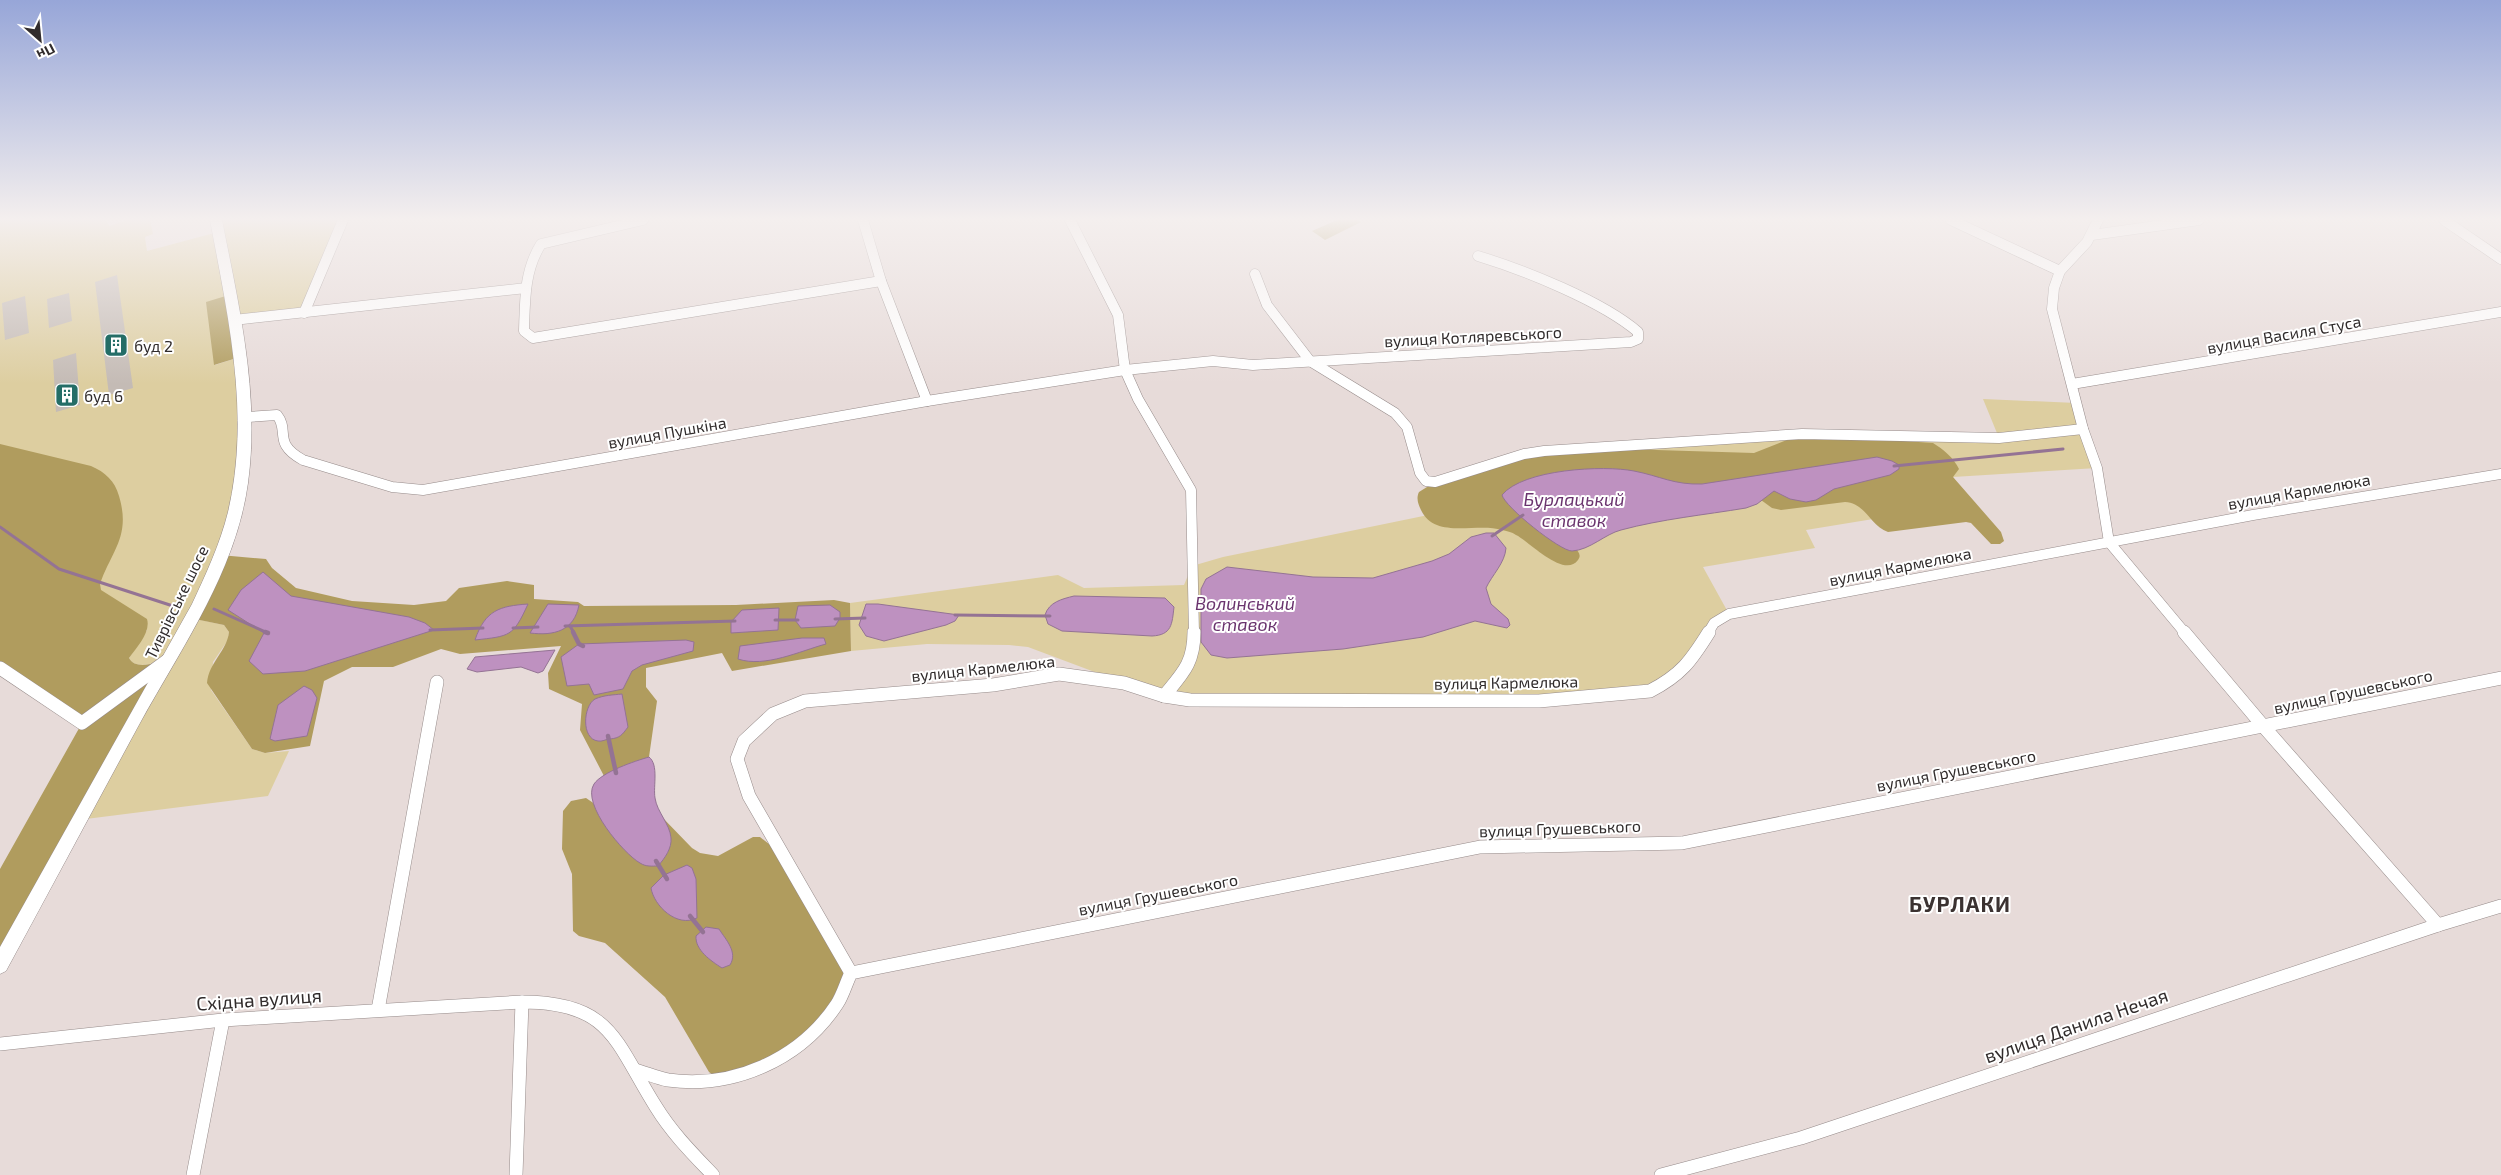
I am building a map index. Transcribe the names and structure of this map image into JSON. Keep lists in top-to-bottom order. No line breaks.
{"streets":{"main road":["Тиврівське шосе"],"street":["вулиця Василя Стуса","вулиця Котляревського","вулиця Пушкіна","вулиця Кармелюка","вулиця Грушевського","Східна вулиця","вулиця Данила Нечая"]},"crossings":[["вулиця Котляревського","вулиця Пушкіна"],["вулиця Пушкіна","Тиврівське шосе"],["вулиця Кармелюка","вулиця Грушевського"]],"districts":["БУРЛАКИ"],"water":["Бурлацький ставок","Волинський ставок"],"places":{"building":["буд 2","буд 6"]},"north":"bottom right"}
